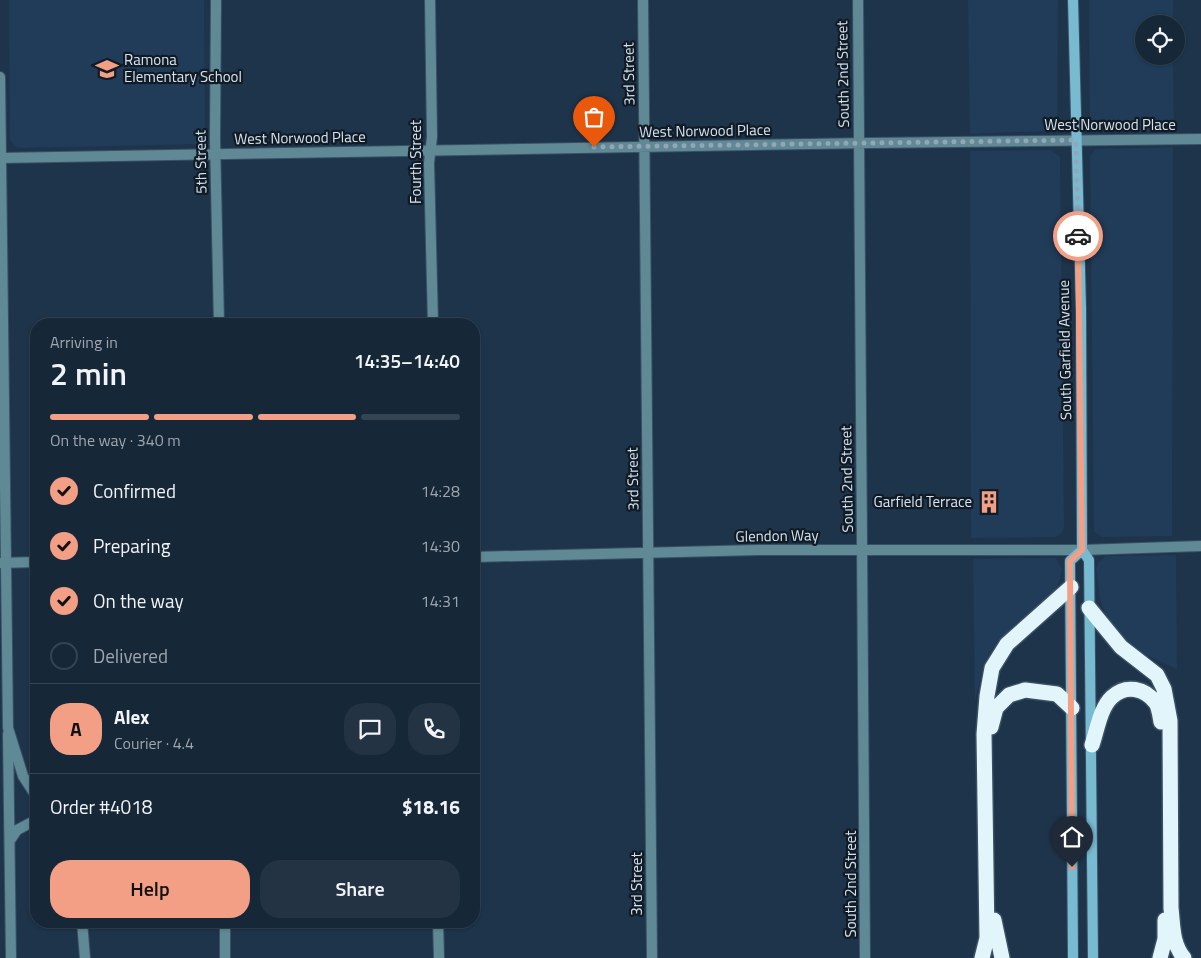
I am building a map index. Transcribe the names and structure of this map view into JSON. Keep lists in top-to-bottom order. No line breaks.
{"streets":{"main road":["South Garfield Avenue"],"street":["3rd Street","South 2nd Street","West Norwood Place","5th Street","Fourth Street","Glendon Way"]},"crossings":[["3rd Street","West Norwood Place"],["3rd Street","Glendon Way"],["South 2nd Street","West Norwood Place"],["South 2nd Street","Glendon Way"],["West Norwood Place","5th Street"],["West Norwood Place","Fourth Street"],["West Norwood Place","South Garfield Avenue"],["South Garfield Avenue","Glendon Way"]],"places":{"school or university":["Ramona Elementary School"],"building":["Garfield Terrace"]},"page":{"heading":["2 min","Arriving in","14:35–14:40"],"panel":["Alex","Courier · 4.4","Order #4018","$18.16"],"bar":"On the way · 340 m","list":[["Confirmed","14:28"],["Preparing","14:30"],["On the way","14:31"],"Delivered"],"round":"A","buttons":["Help","Share"]}}
